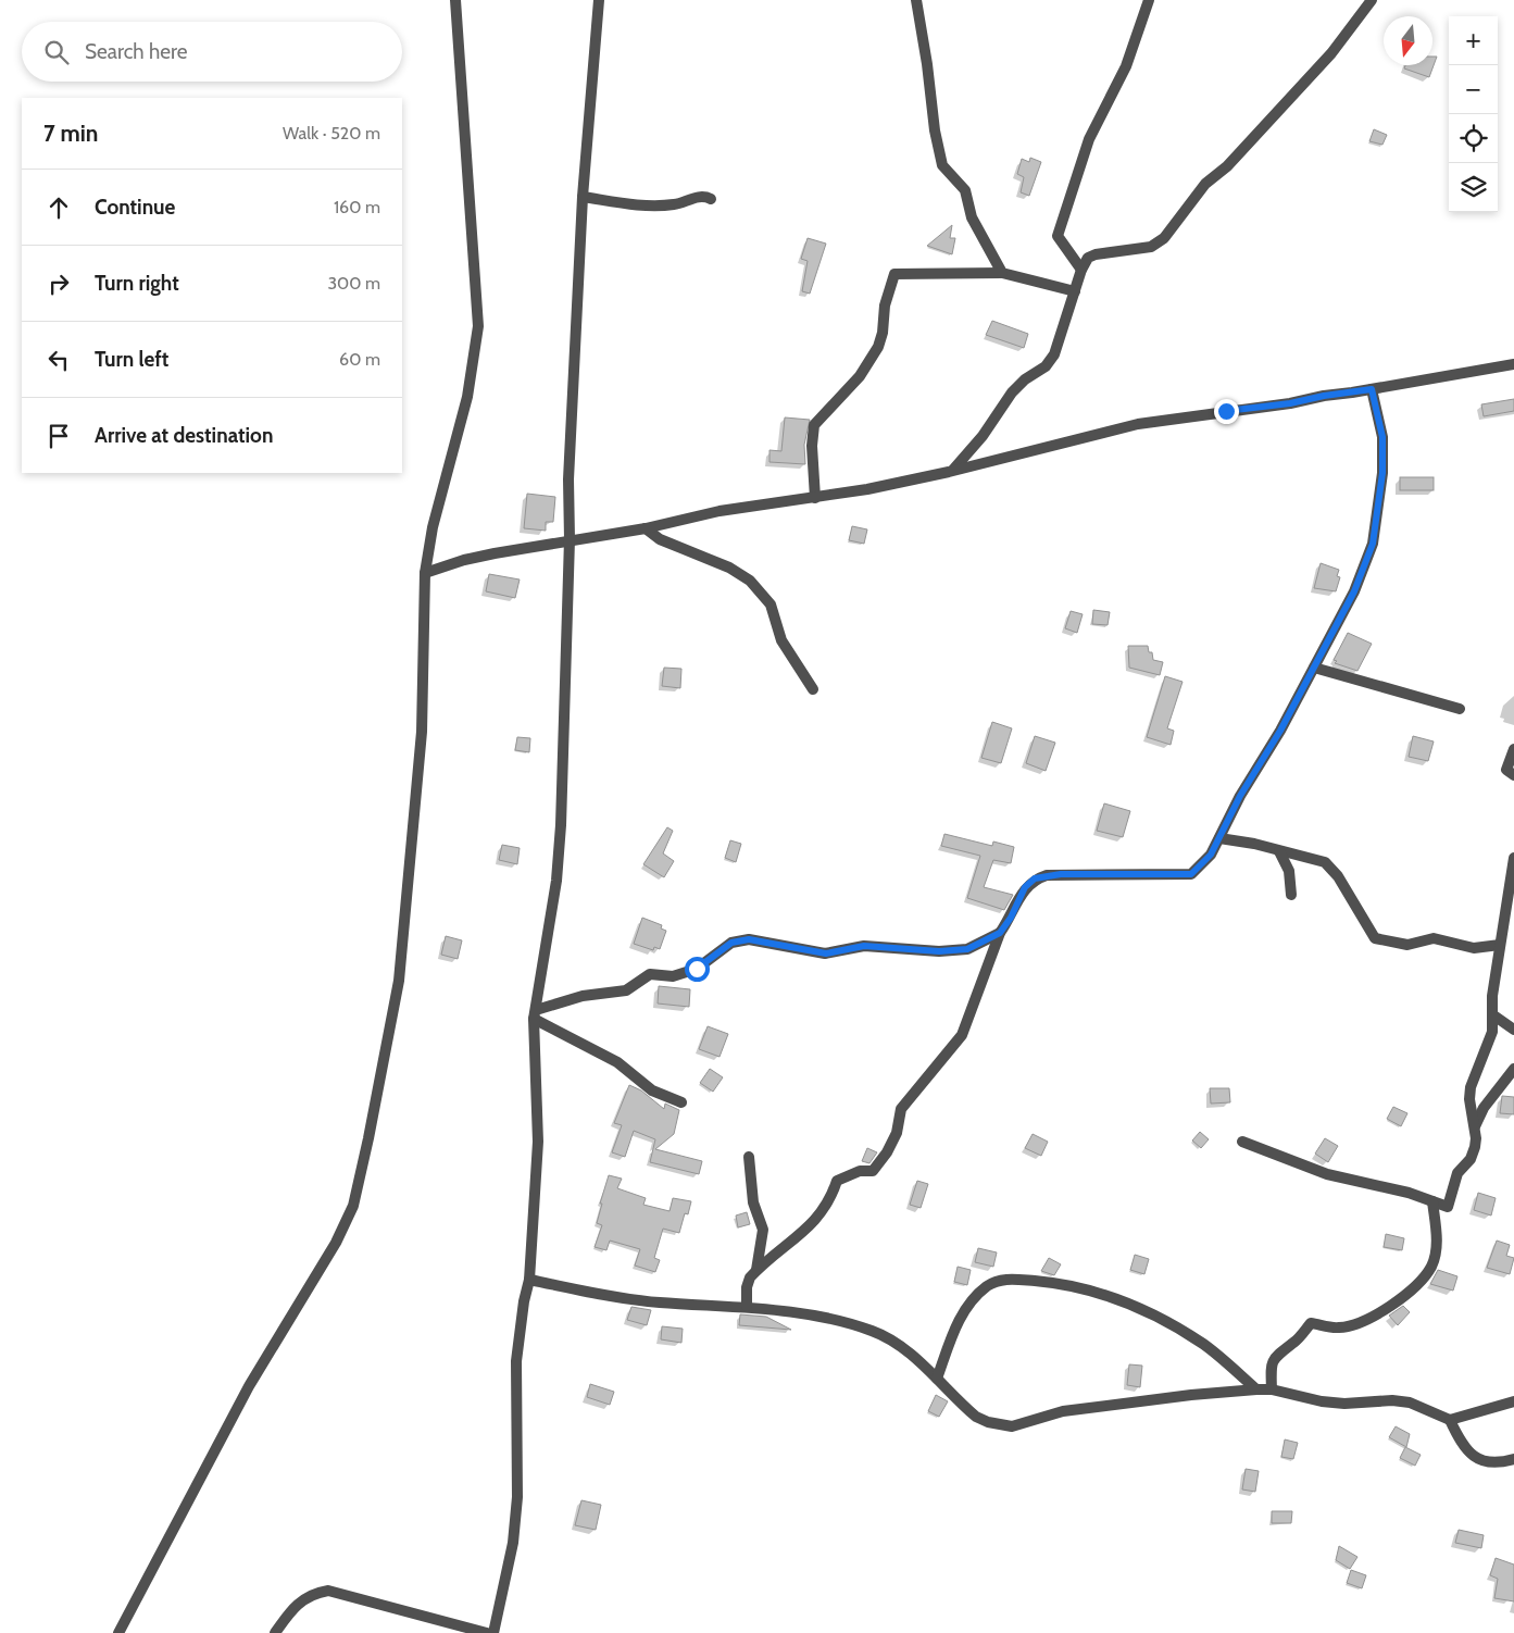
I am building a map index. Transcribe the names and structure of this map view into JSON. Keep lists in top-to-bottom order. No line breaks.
{"north":"bottom","page":{"map_buttons":["+","−"],"search":"Search here","heading":["7 min","Walk · 520 m"],"list":[["Continue","160 m"],["Turn right","300 m"],["Turn left","60 m"],"Arrive at destination"]}}
